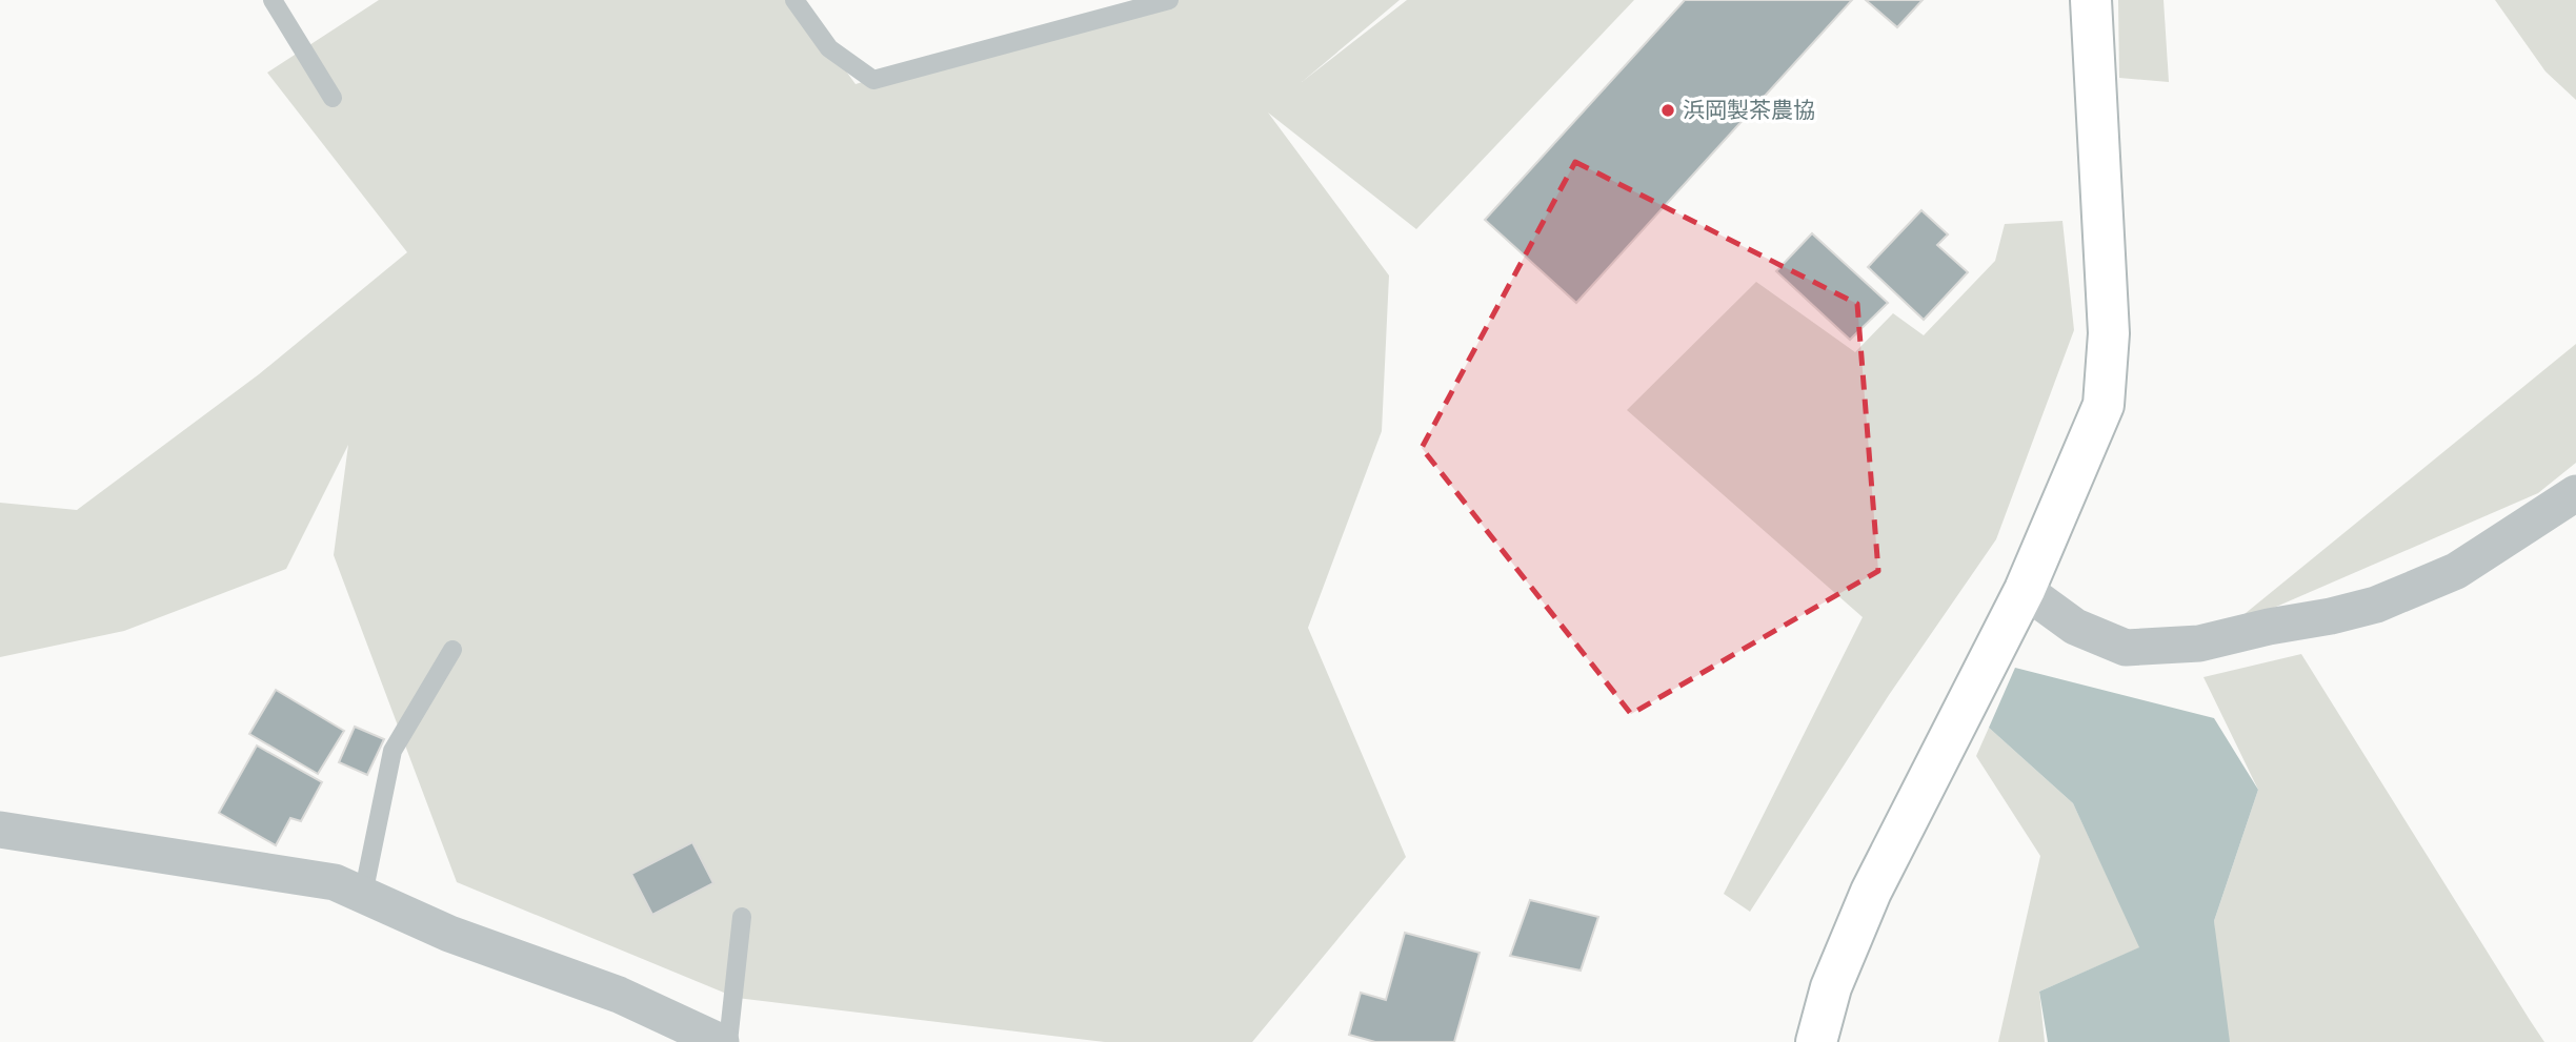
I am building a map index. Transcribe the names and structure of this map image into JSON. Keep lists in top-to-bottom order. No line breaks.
{"places":["浜岡製茶農協"]}
